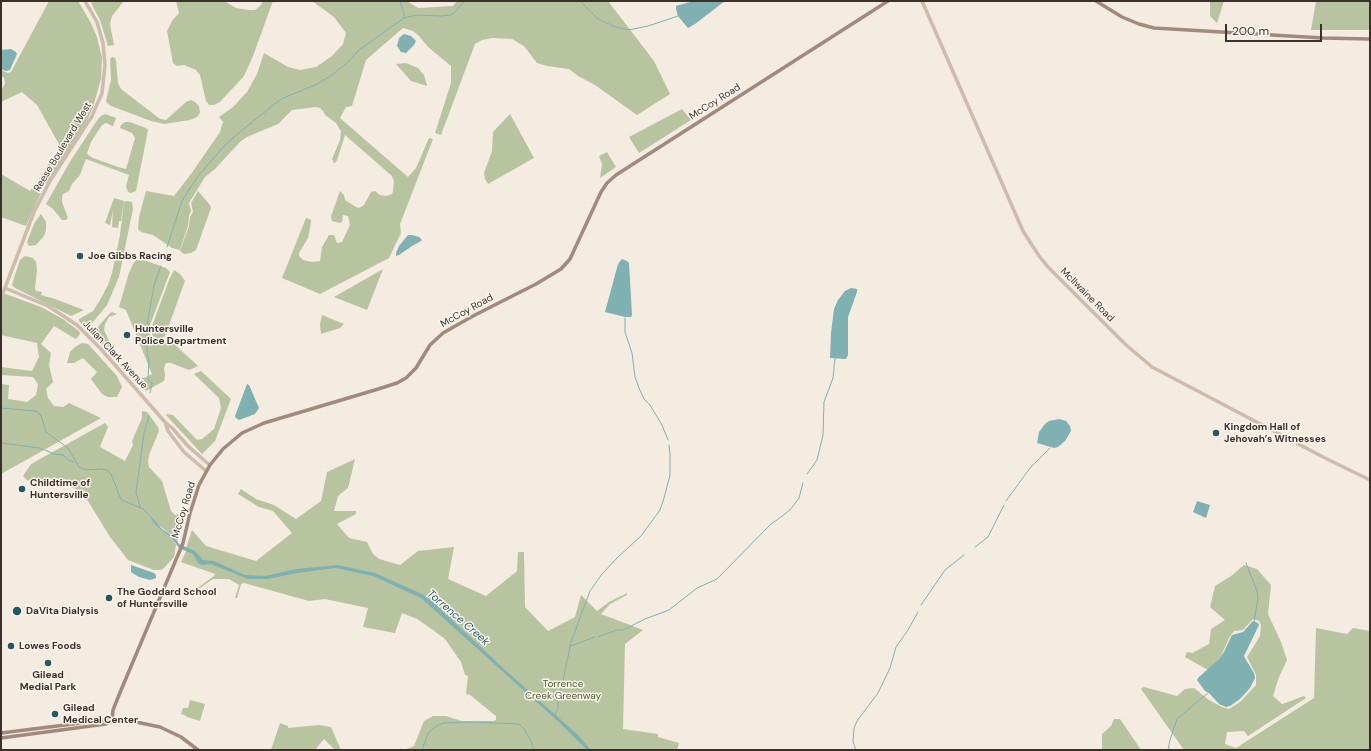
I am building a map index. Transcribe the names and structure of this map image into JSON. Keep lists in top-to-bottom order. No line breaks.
{"streets":{"main road":["McCoy Road"],"street":["Reese Boulevard West","McIlwaine Road","Julian Clark Avenue"]},"crossings":[["McCoy Road","Julian Clark Avenue"],["Reese Boulevard West","Julian Clark Avenue"]],"water":["Torrence Creek"],"parks":["Torrence Creek Greenway"],"places":["Joe Gibbs Racing","Huntersville Police Department","Kingdom Hall of Jehovah’s Witnesses","Childtime of Huntersville","The Goddard School of Huntersville","DaVita Dialysis","Lowes Foods","Gilead Medial Park","Gilead Medical Center"],"scale_bar":"200 m"}
